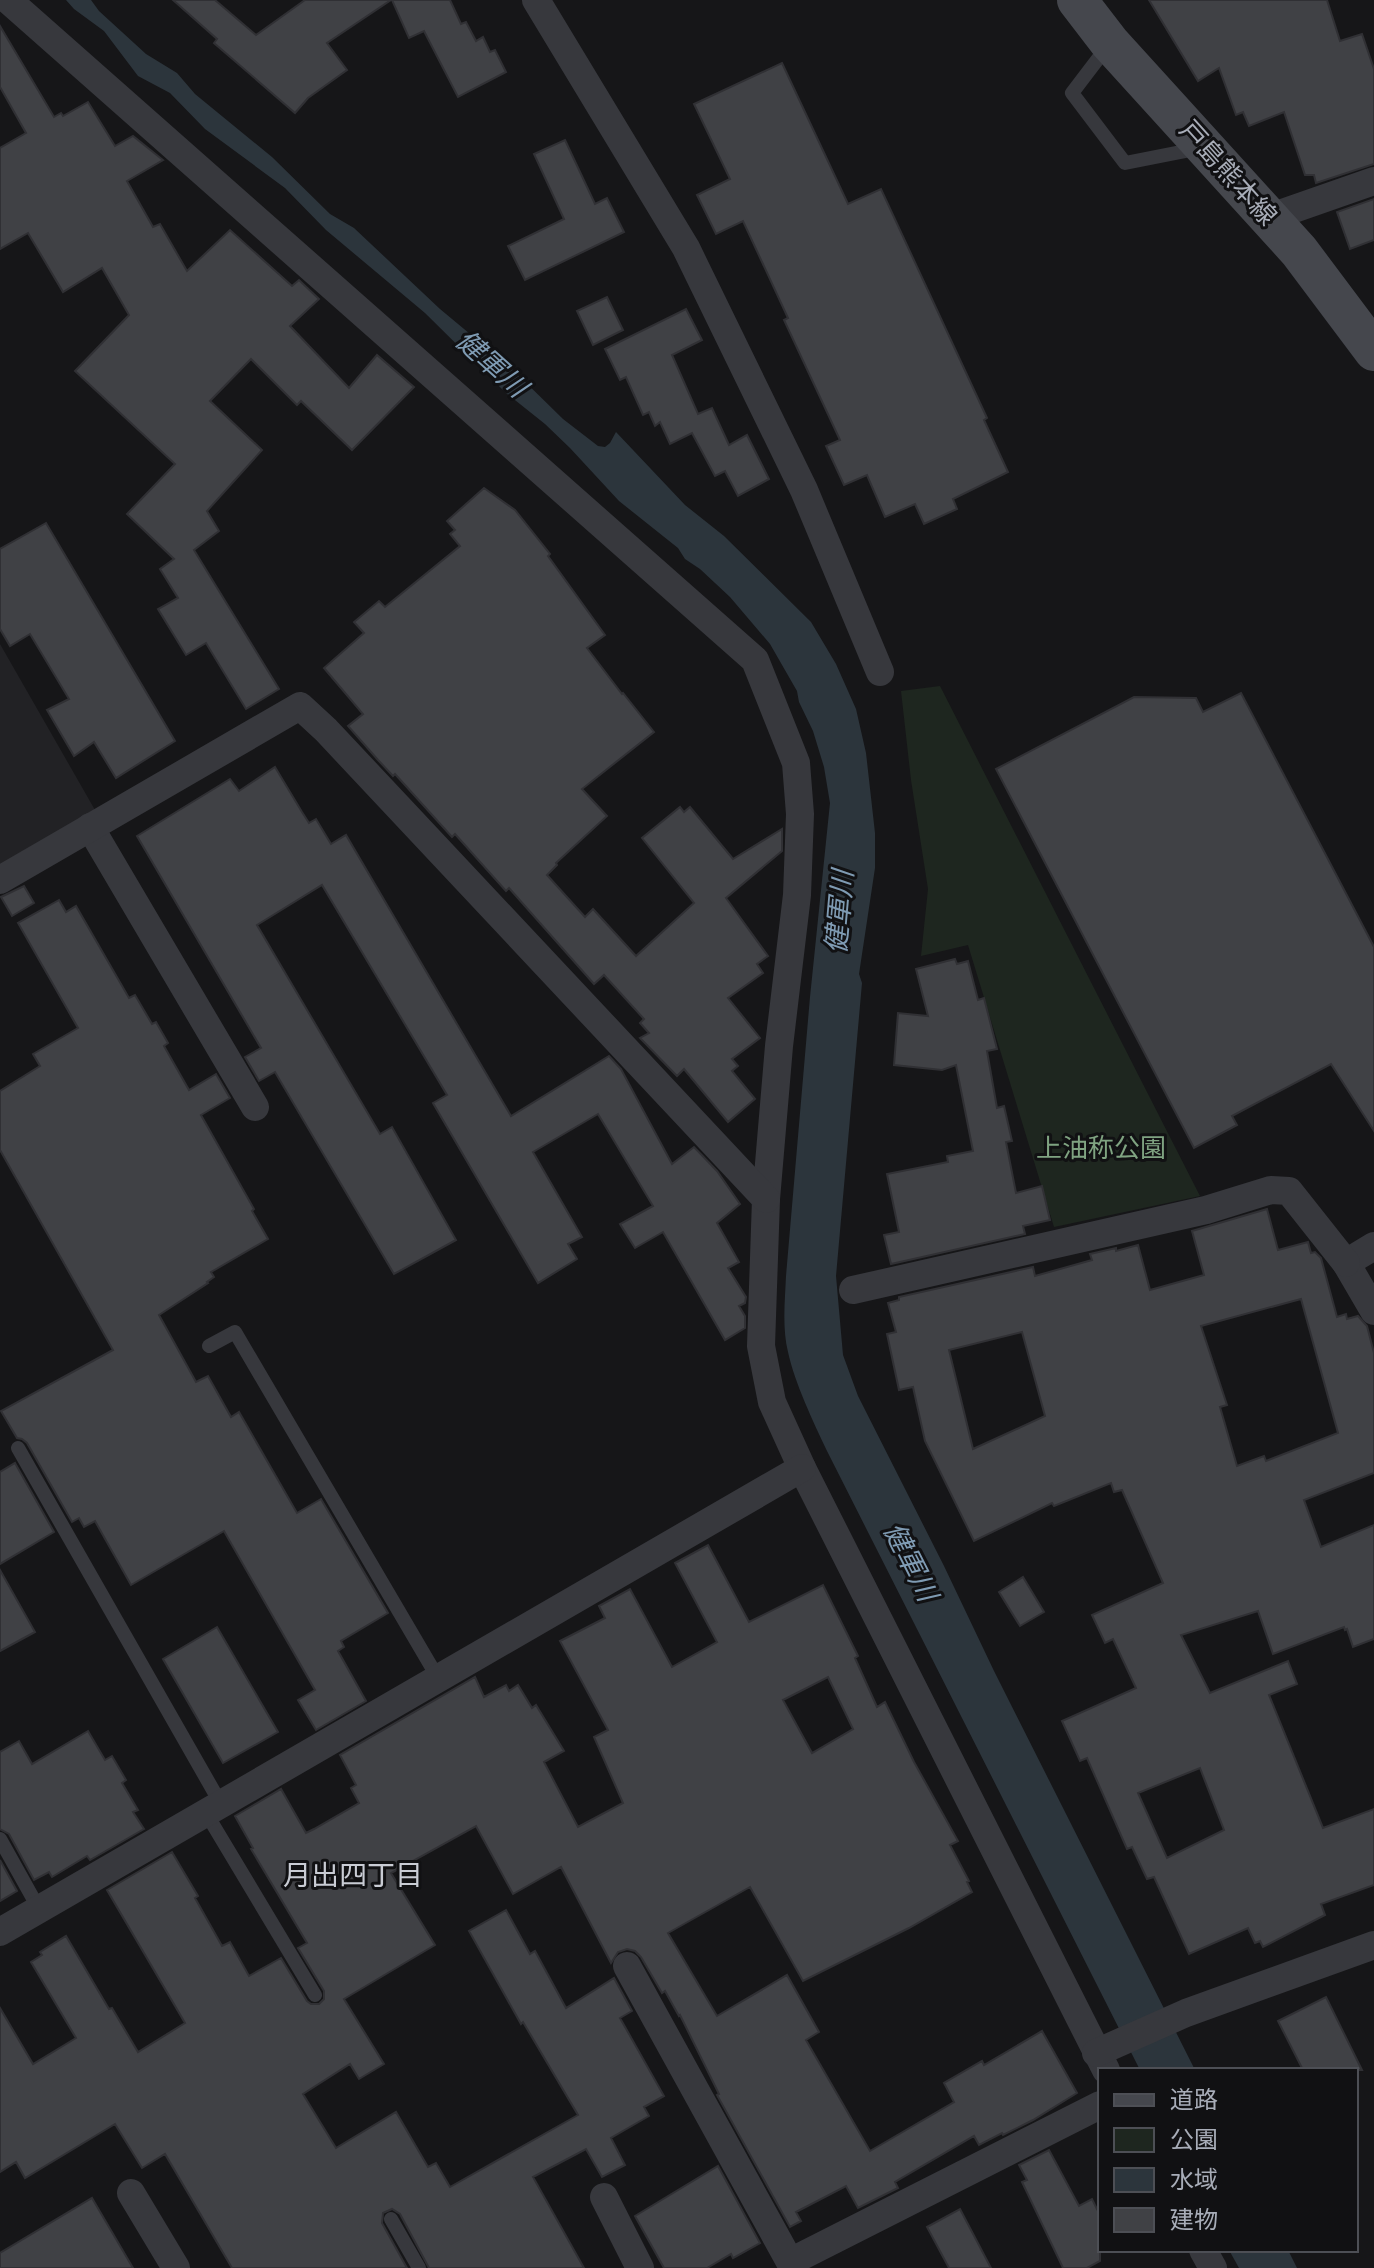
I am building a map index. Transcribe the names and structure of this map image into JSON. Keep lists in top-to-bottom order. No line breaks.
{"streets":{"main road":["戸島熊本線"]},"districts":["月出四丁目"],"water":["健軍川"],"parks":["上油称公園"],"legend":["道路","公園","水域","建物"]}
